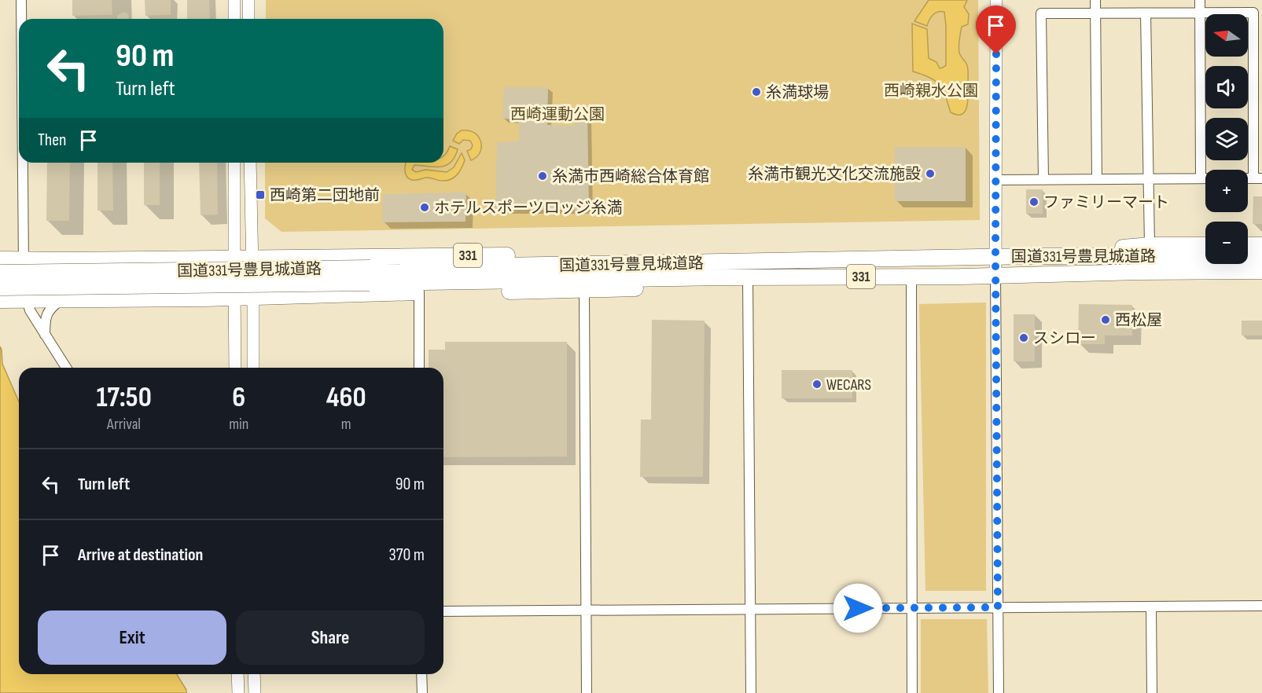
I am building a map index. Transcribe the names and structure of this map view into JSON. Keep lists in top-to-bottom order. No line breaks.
{"streets":{"highway":["331","国道331号豊見城道路"]},"crossings":[["331","国道331号豊見城道路"]],"parks":["西崎親水公園","西崎運動公園"],"places":{"other":["糸満球場","糸満市観光文化交流施設","糸満市西崎総合体育館","ファミリーマート","ホテルスポーツロッジ糸満","西松屋","スシロー","WECARS"],"transit":["西崎第二団地前"]},"north":"left","page":{"map_buttons":["+","−"],"turn":["90 m","Turn left"],"then":"Then","eta":["17:50","Arrival","6","min","460","m"],"list":[{"name":"Turn left","value":"90 m"},{"name":"Arrive at destination","value":"370 m"}],"buttons":["Exit","Share"]}}
